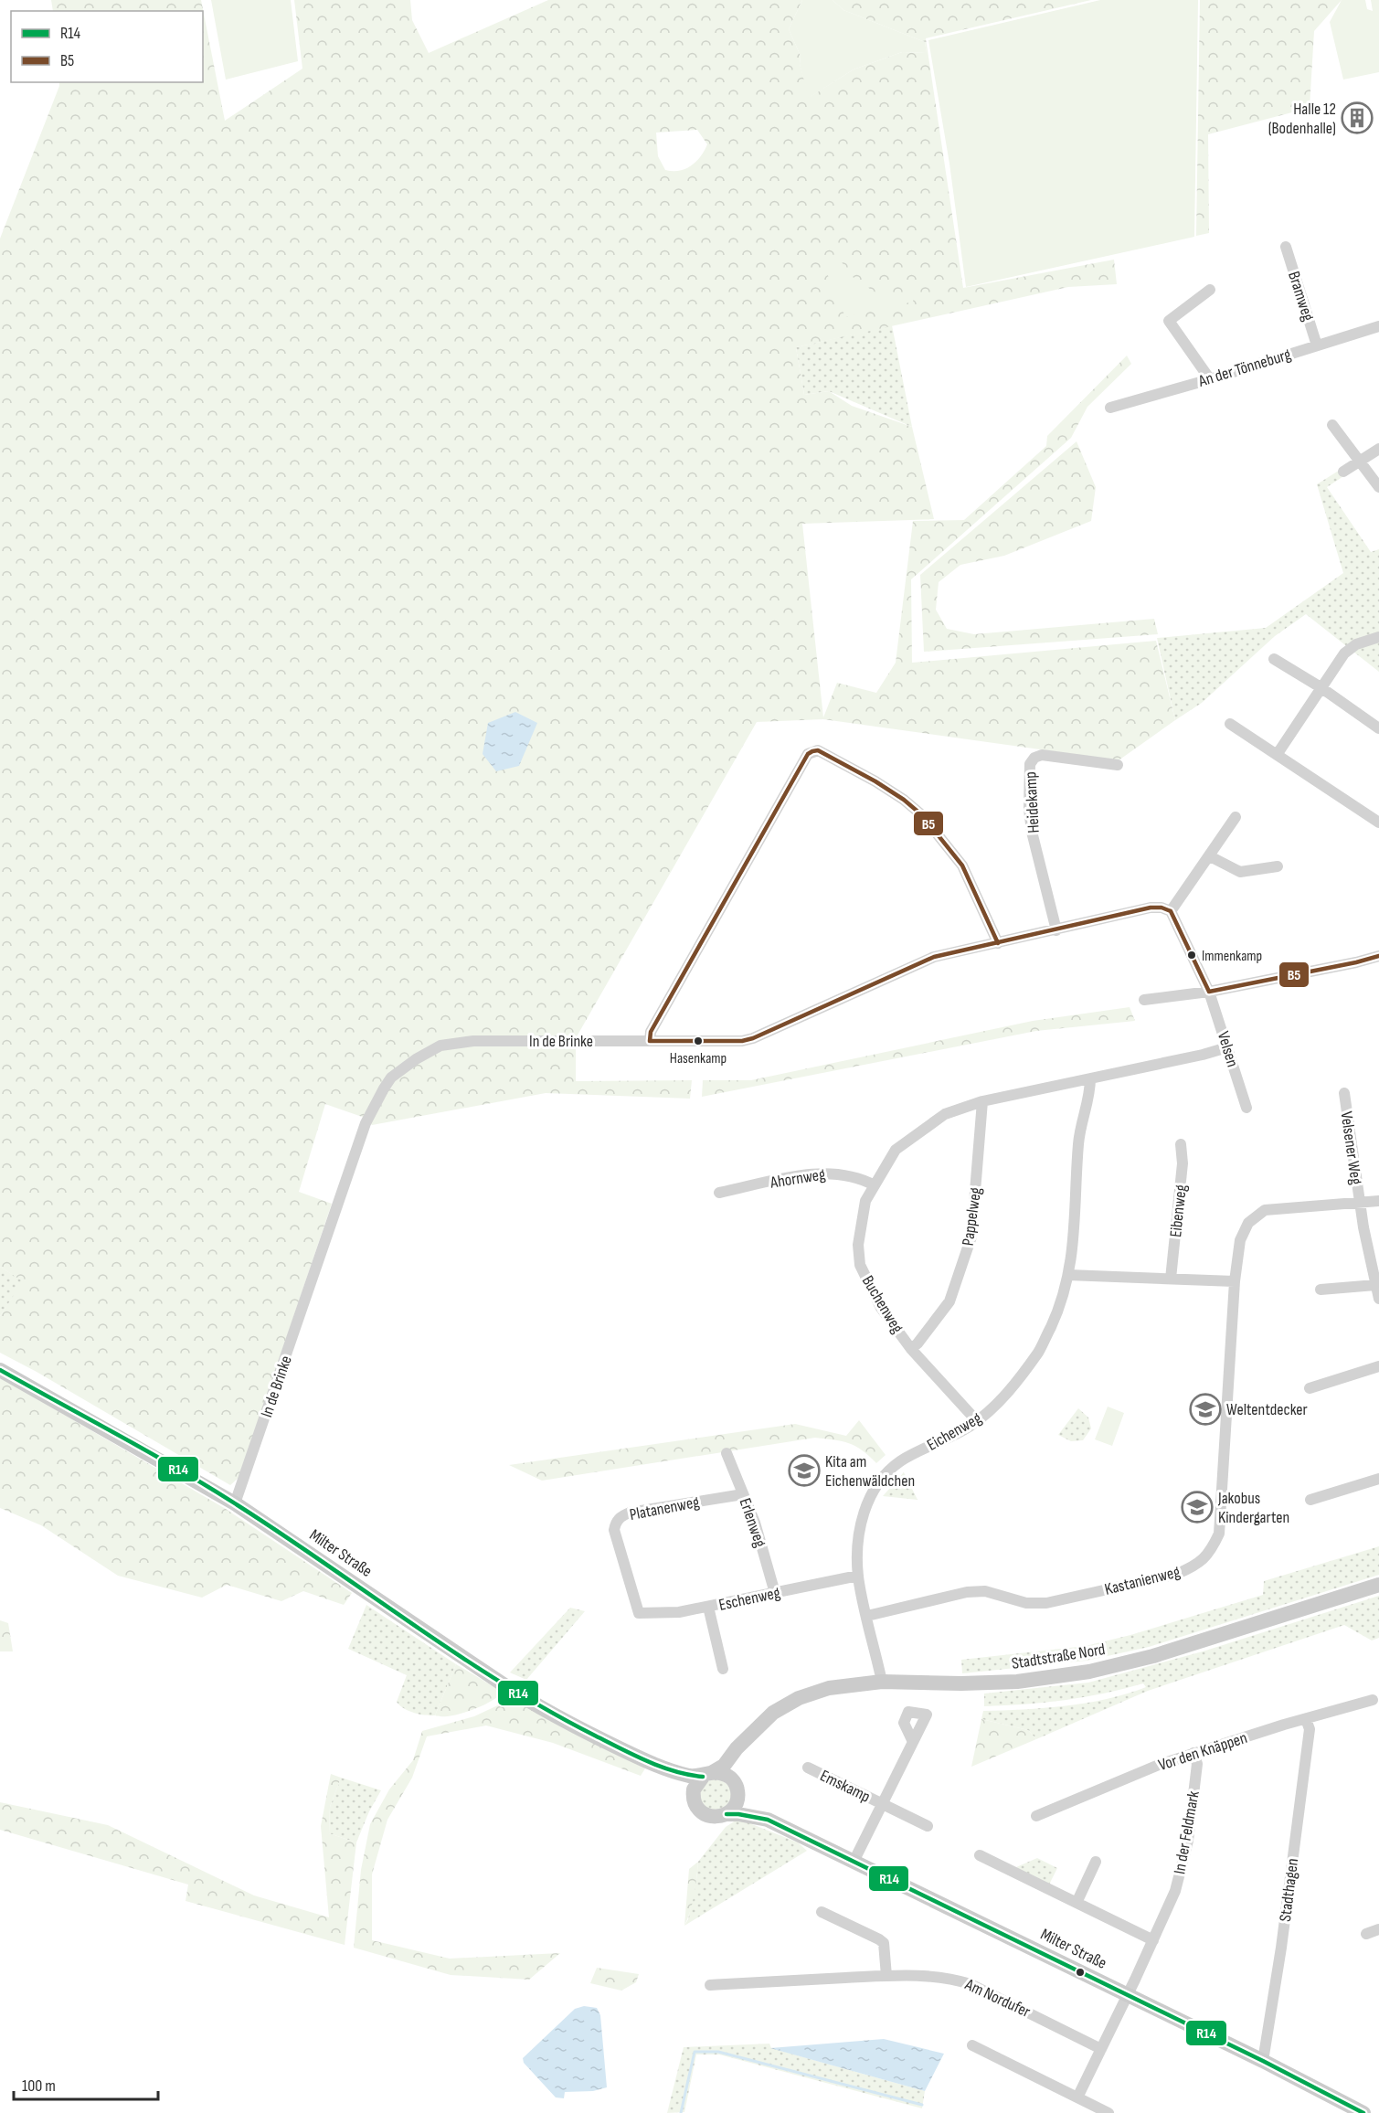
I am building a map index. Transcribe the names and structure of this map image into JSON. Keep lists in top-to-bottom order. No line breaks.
{"streets":{"main road":["Milter Straße","Stadtstraße Nord"],"street":["Bramweg","An der Tönneburg","Heidekamp","In de Brinke","Velsen","Velsener Weg","Ahornweg","Eibenweg","Pappelweg","Buchenweg","Eichenweg","Platanenweg","Erlenweg","Kastanienweg","Eschenweg","Vor den Knäppen","Emskamp","In der Feldmark","Stadthagen","Am Nordufer"]},"crossings":[["Bramweg","An der Tönneburg"],["Heidekamp","In de Brinke"],["In de Brinke","Milter Straße"],["Velsener Weg","Kastanienweg"],["Ahornweg","Buchenweg"],["Pappelweg","Buchenweg"],["Buchenweg","Eichenweg"],["Eichenweg","Kastanienweg"],["Eichenweg","Eschenweg"],["Eichenweg","Stadtstraße Nord"],["Platanenweg","Erlenweg"],["Platanenweg","Eschenweg"],["Erlenweg","Eschenweg"],["Milter Straße","Stadtstraße Nord"],["Milter Straße","Emskamp"],["Milter Straße","In der Feldmark"],["Milter Straße","Stadthagen"],["Vor den Knäppen","In der Feldmark"],["Vor den Knäppen","Stadthagen"],["In der Feldmark","Am Nordufer"]],"places":{"building":["Halle 12 (Bodenhalle)"],"other":["Immenkamp","Hasenkamp"],"school or university":["Weltentdecker","Kita am Eichenwäldchen","Jakobus Kindergarten"]},"lines":["transit line B5","transit line R14"],"legend":["R14","B5"],"scale_bar":"100 m"}
